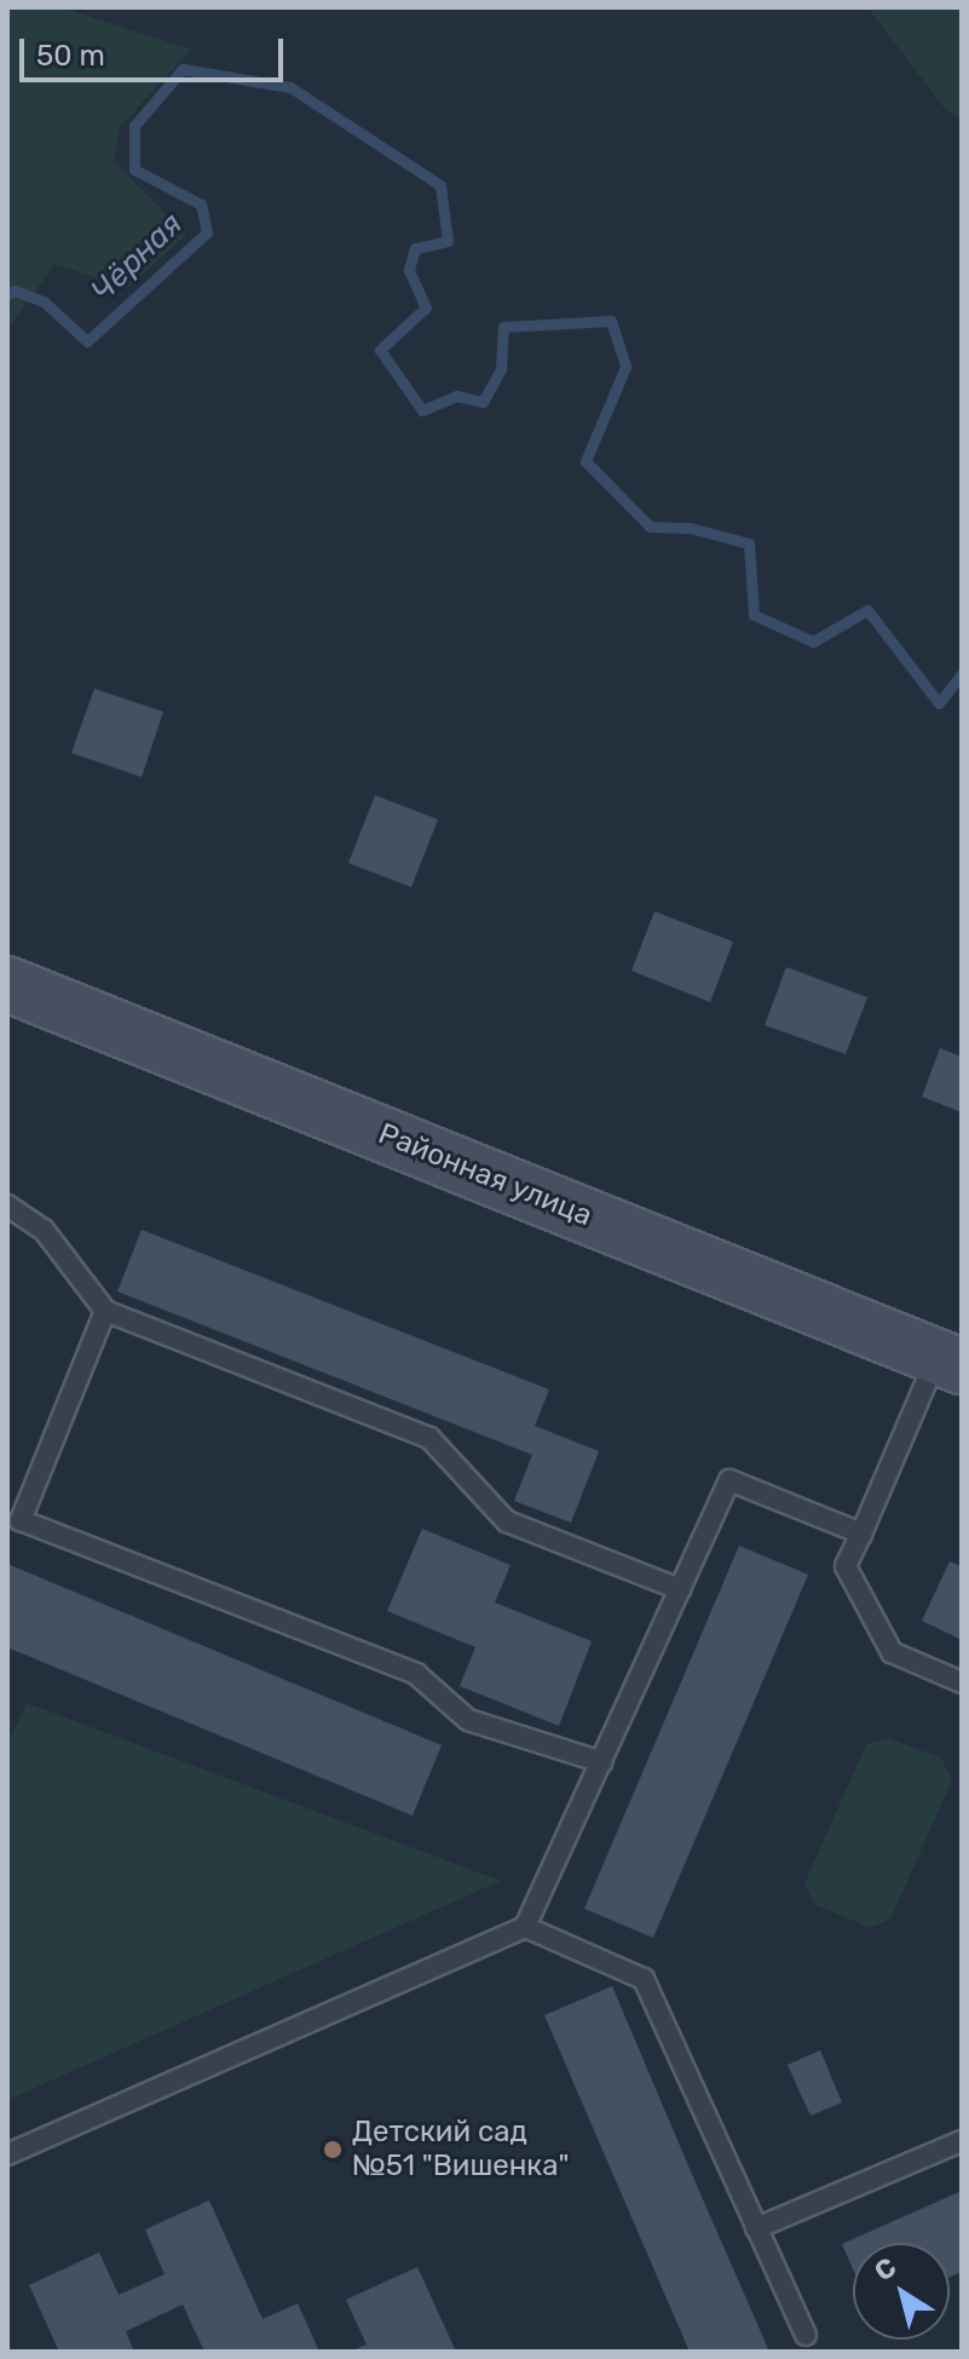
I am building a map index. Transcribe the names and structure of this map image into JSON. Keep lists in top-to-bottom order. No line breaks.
{"streets":{"main road":["Районная улица"]},"water":["Чёрная"],"places":["Детский сад №51 \"Вишенка\""],"scale_bar":"50 m","north":"top left"}
